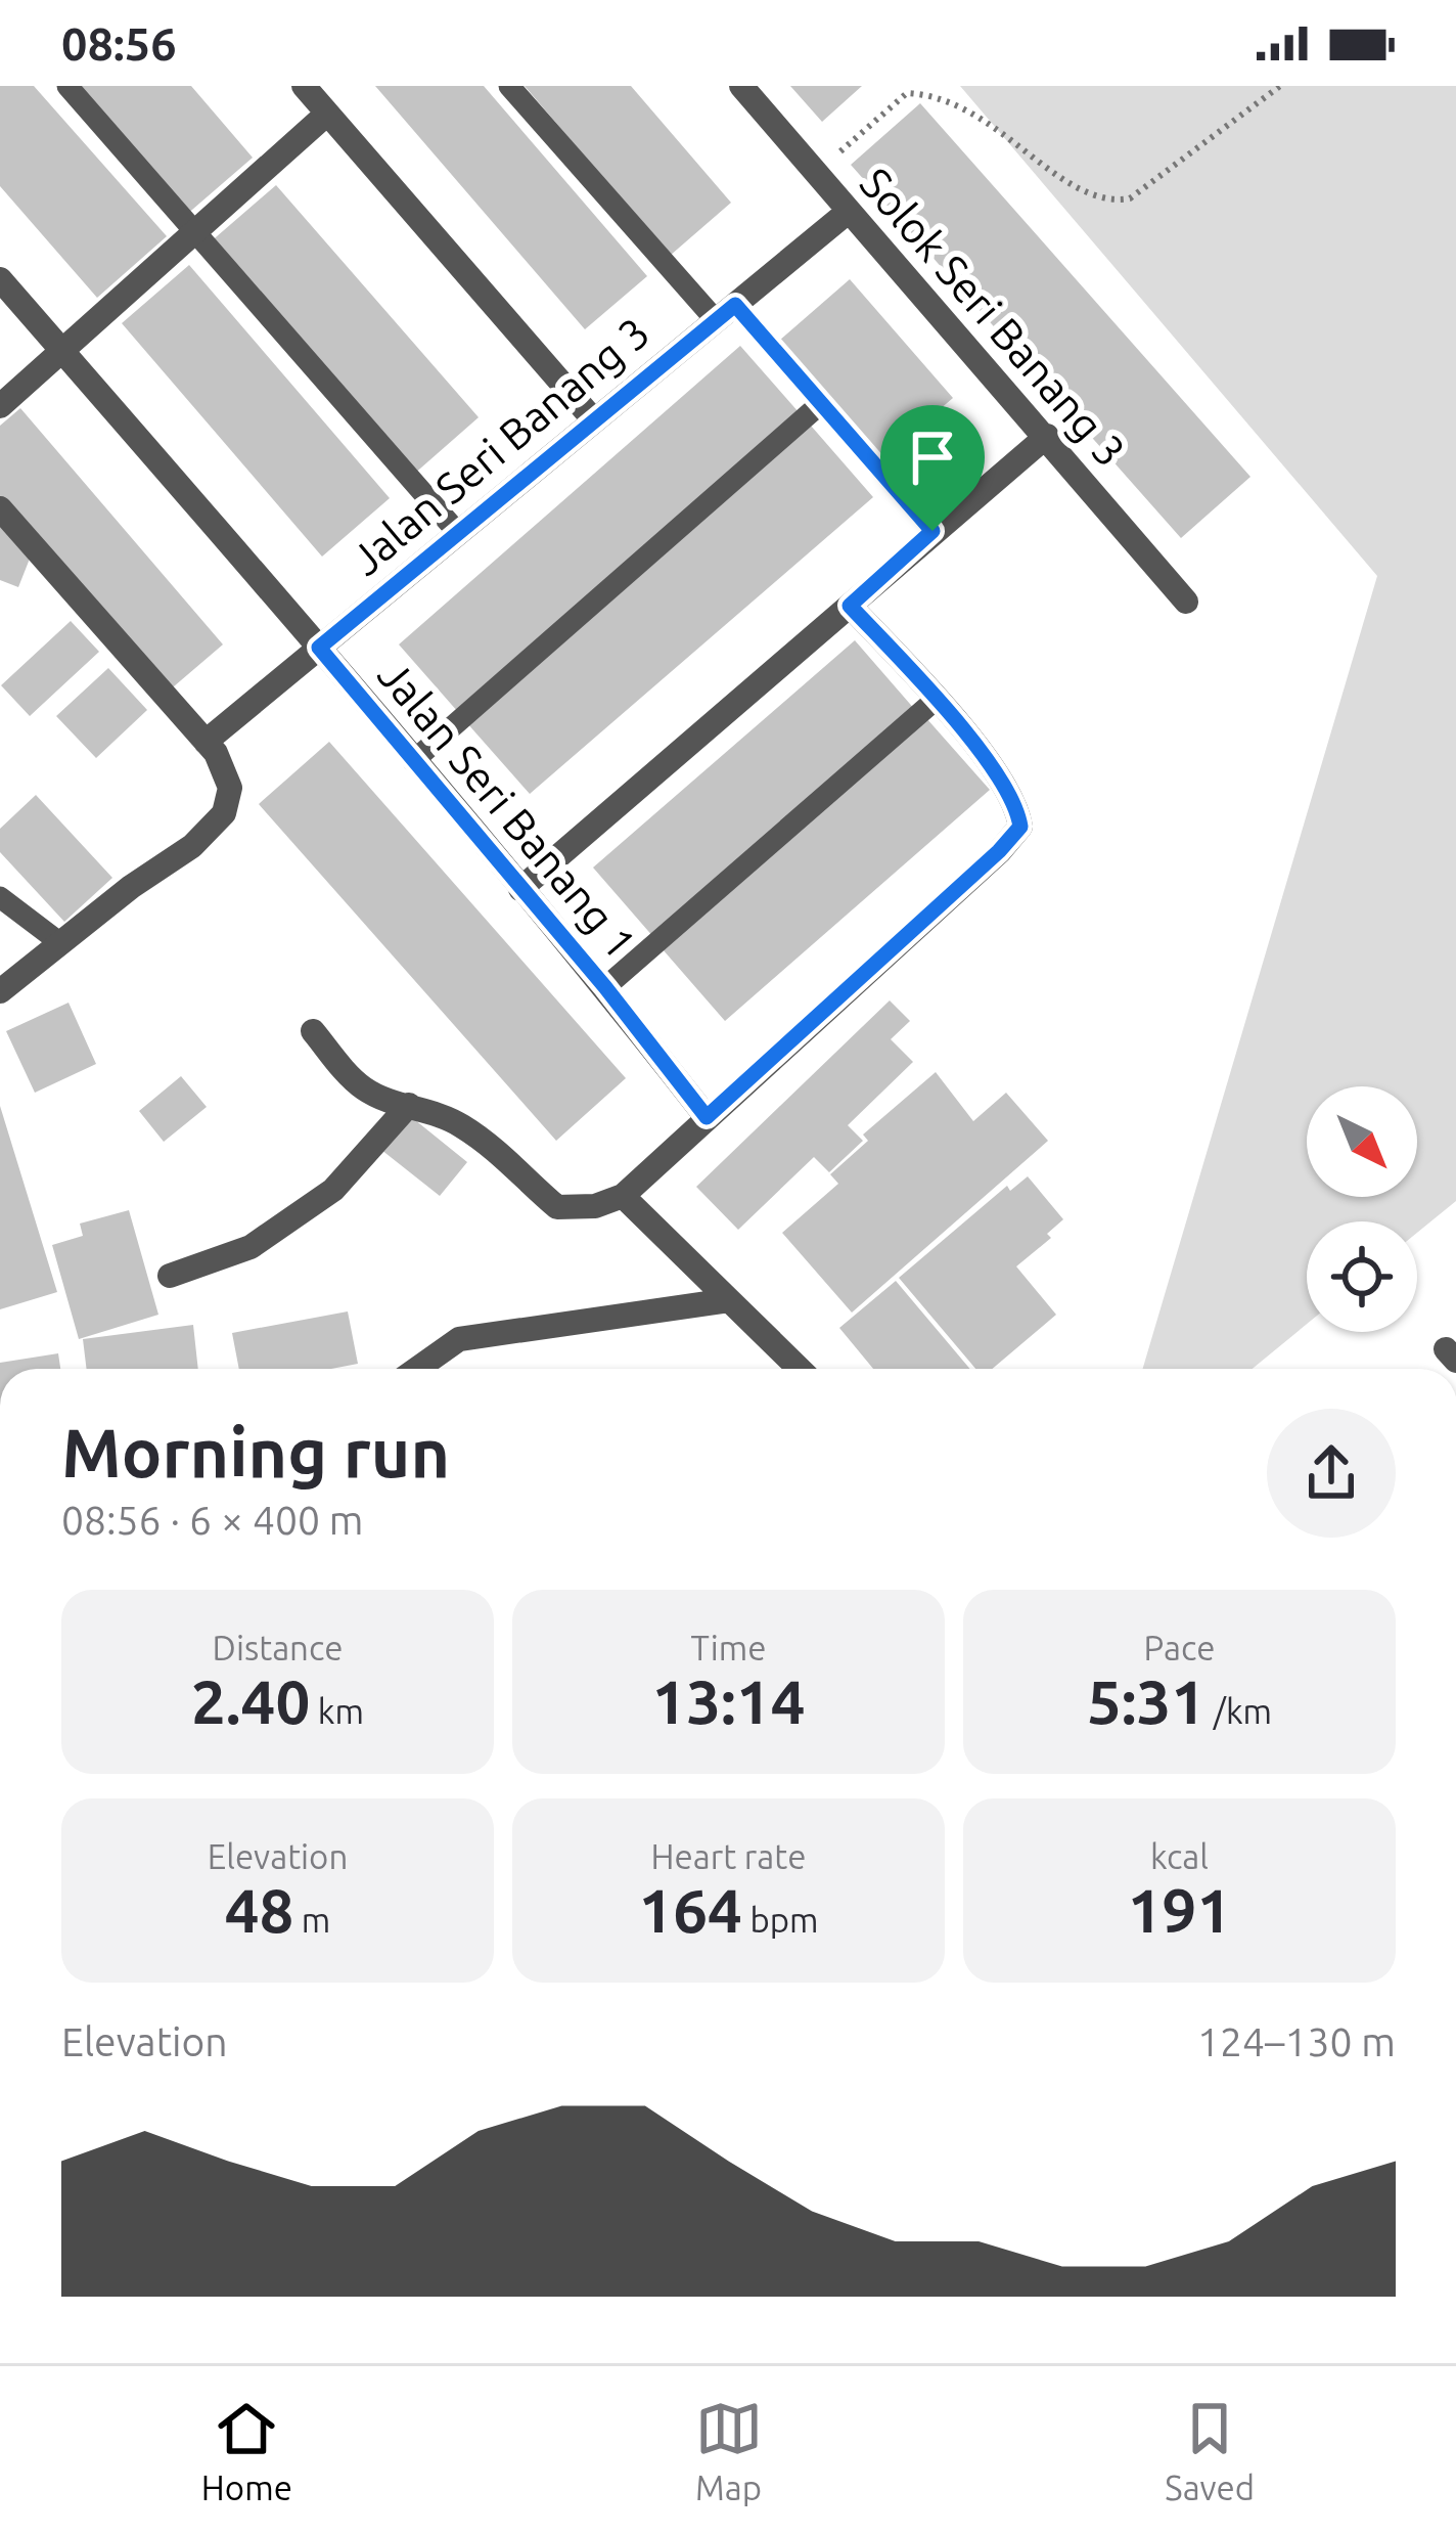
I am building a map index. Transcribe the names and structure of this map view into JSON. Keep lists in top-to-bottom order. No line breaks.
{"streets":{"street":["Solok Seri Banang 3","Jalan Seri Banang 3","Jalan Seri Banang 1"]},"crossings":[["Solok Seri Banang 3","Jalan Seri Banang 3"],["Jalan Seri Banang 3","Jalan Seri Banang 1"]],"north":"bottom right","page":{"status":"08:56","heading":["Morning run","08:56 · 6 × 400 m"],"stats":[["Distance","2.40 km"],["Time","13:14"],["Pace","5:31 /km"],["Elevation","48 m"],["Heart rate","164 bpm"],["kcal","191"]],"chart":["Elevation","124–130 m"],"tabs":["Home","Map","Saved"]}}
